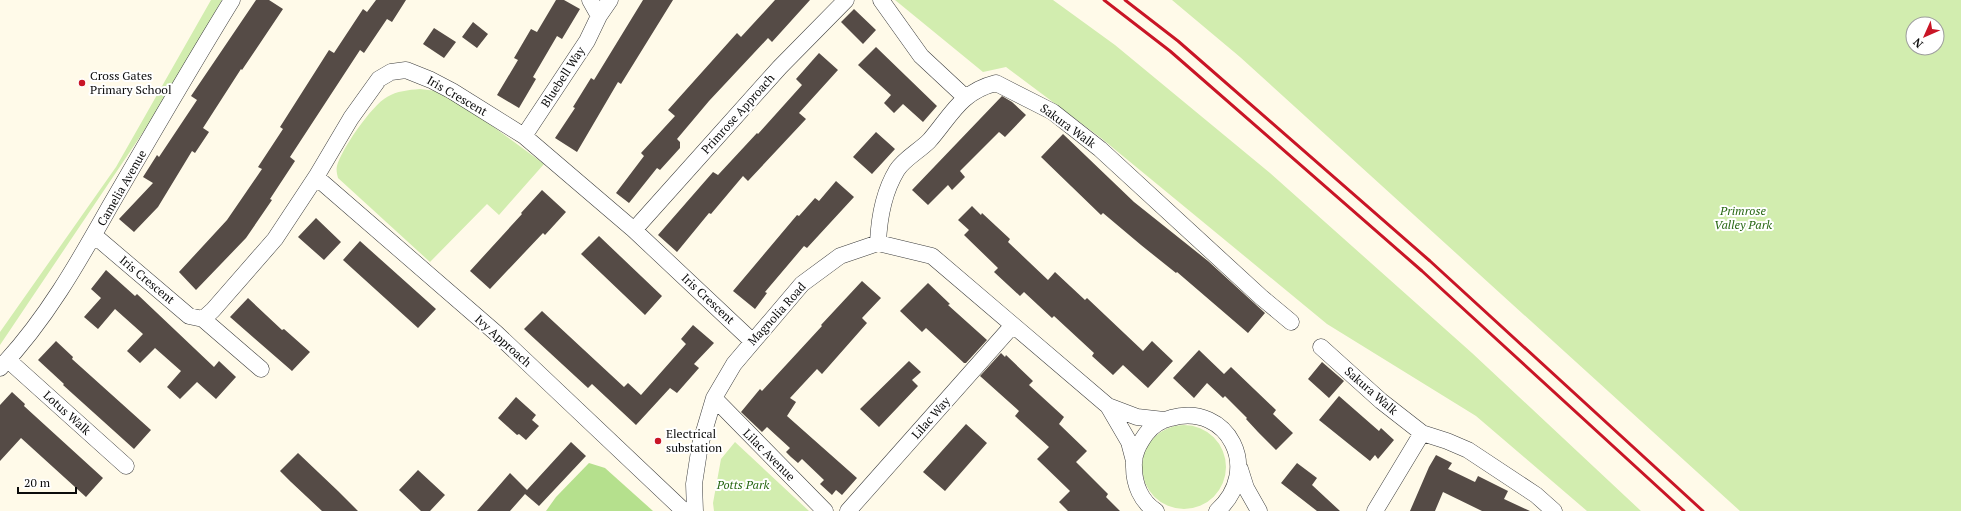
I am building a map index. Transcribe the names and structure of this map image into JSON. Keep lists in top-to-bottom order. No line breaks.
{"streets":{"street":["Bluebell Way","Iris Crescent","Primrose Approach","Sakura Walk","Camelia Avenue","Magnolia Road","Ivy Approach","Lotus Walk","Lilac Way","Lilac Avenue"]},"crossings":[["Bluebell Way","Iris Crescent"],["Iris Crescent","Primrose Approach"],["Iris Crescent","Camelia Avenue"],["Iris Crescent","Magnolia Road"],["Iris Crescent","Ivy Approach"],["Sakura Walk","Magnolia Road"],["Camelia Avenue","Lotus Walk"],["Magnolia Road","Lilac Avenue"]],"parks":["Primrose Valley Park","Potts Park"],"places":["Cross Gates Primary School","Electrical substation"],"scale_bar":"20 m","north":"bottom left"}
